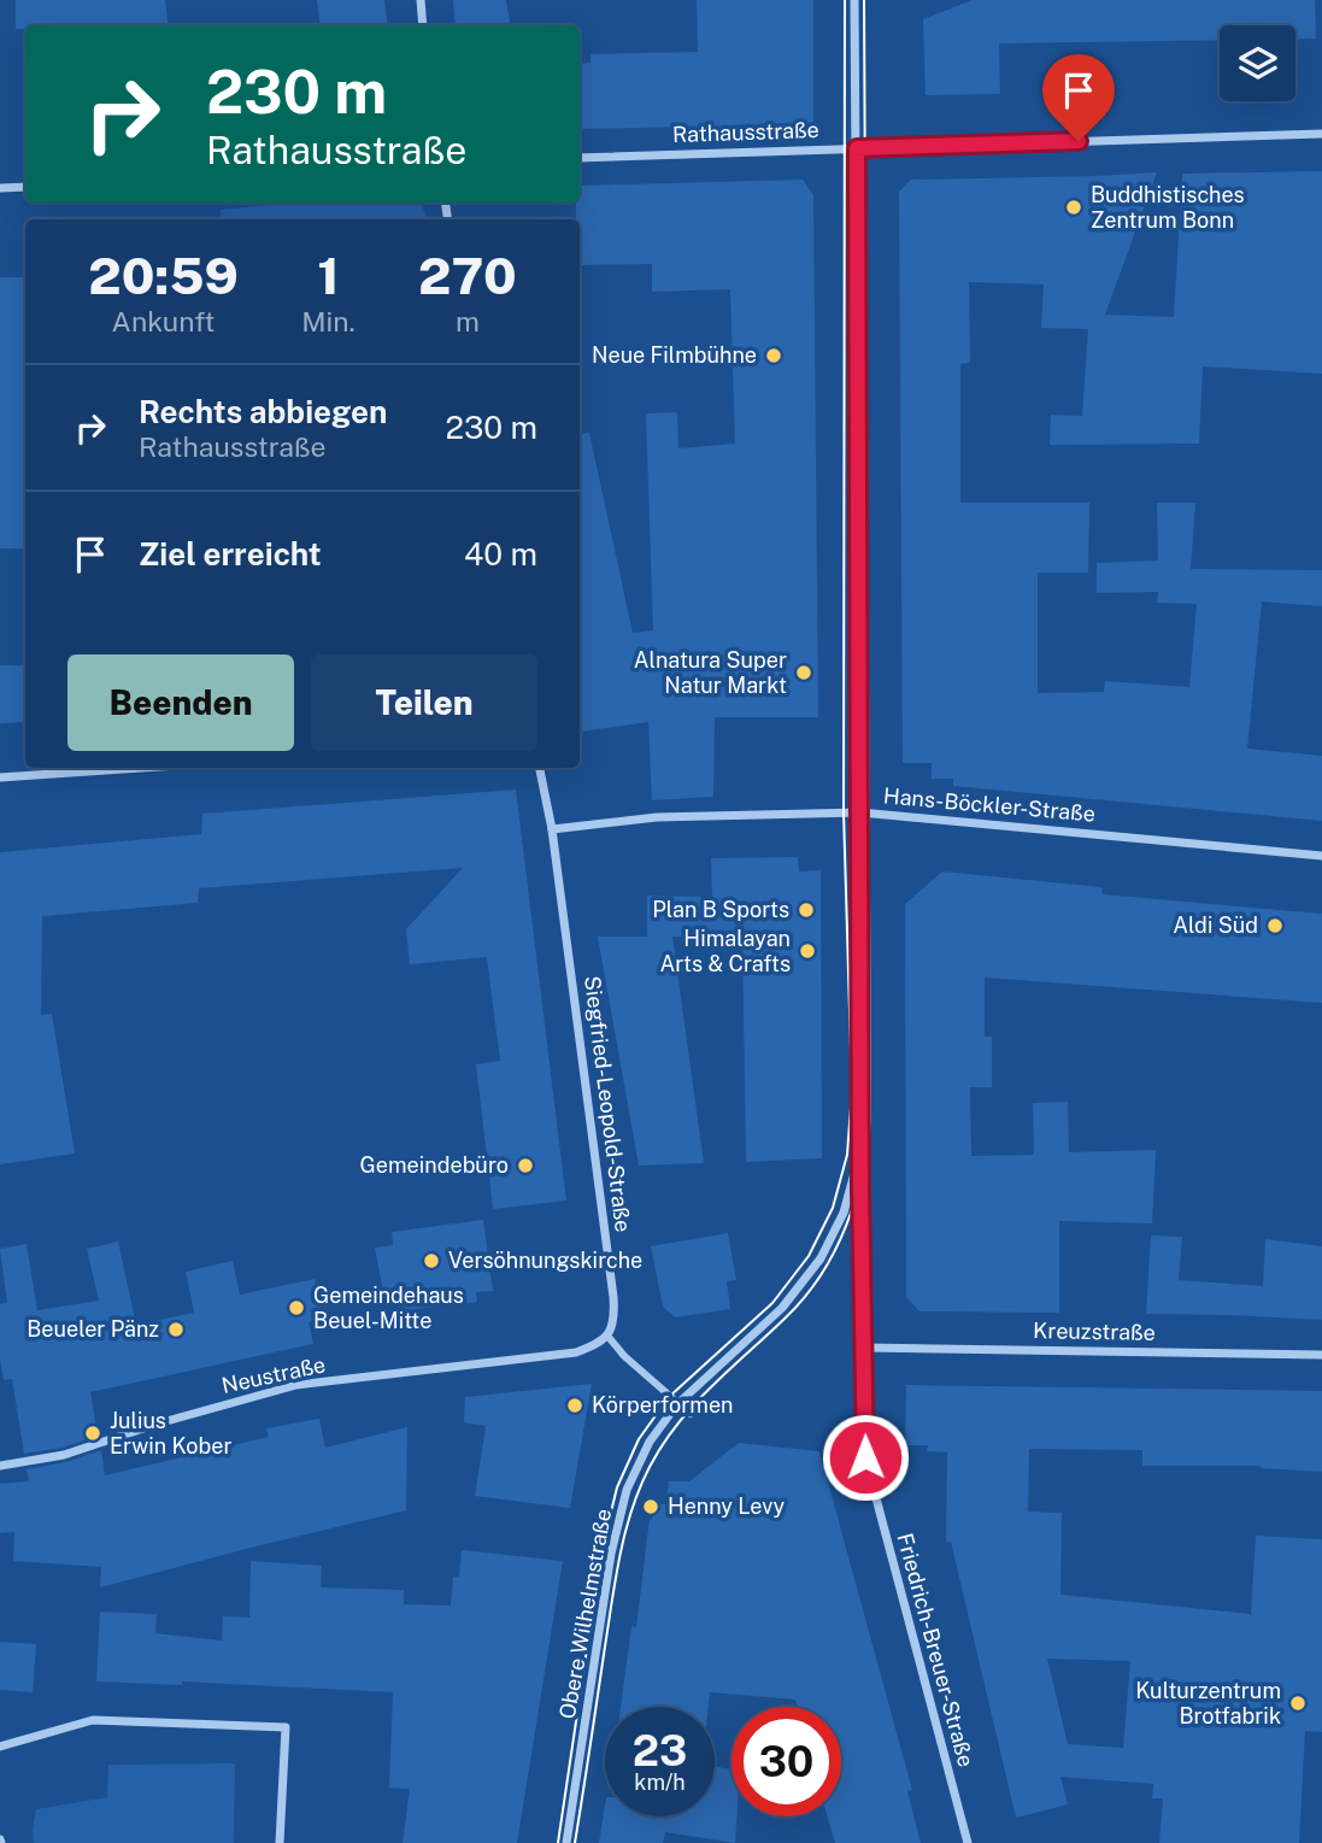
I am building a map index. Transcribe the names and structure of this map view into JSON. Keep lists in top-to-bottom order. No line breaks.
{"streets":{"street":["Rathausstraße","Hans-Böckler-Straße","Siegfried-Leopold-Straße","Kreuzstraße","Neustraße","Obere Wilhelmstraße","Friedrich-Breuer-Straße"]},"crossings":[["Rathausstraße","Friedrich-Breuer-Straße"],["Hans-Böckler-Straße","Siegfried-Leopold-Straße"],["Hans-Böckler-Straße","Friedrich-Breuer-Straße"],["Siegfried-Leopold-Straße","Neustraße"],["Kreuzstraße","Friedrich-Breuer-Straße"],["Obere Wilhelmstraße","Friedrich-Breuer-Straße"]],"places":["Buddhistisches Zentrum Bonn","Neue Filmbühne","Alnatura Super Natur Markt","Plan B Sports","Aldi Süd","Himalayan Arts & Crafts","Gemeindebüro","Versöhnungskirche","Gemeindehaus Beuel-Mitte","Beueler Pänz","Körperformen","Julius Erwin Kober","Henny Levy","Kulturzentrum Brotfabrik"],"page":{"turn":["230 m","Rathausstraße"],"eta":["20:59","Ankunft","1","Min.","270","m"],"list":[{"name":"Rechts abbiegen","note":"Rathausstraße","value":"230 m"},{"name":"Ziel erreicht","value":"40 m"}],"buttons":["Beenden","Teilen"],"speed":"23 km/h","limit":"30"}}
